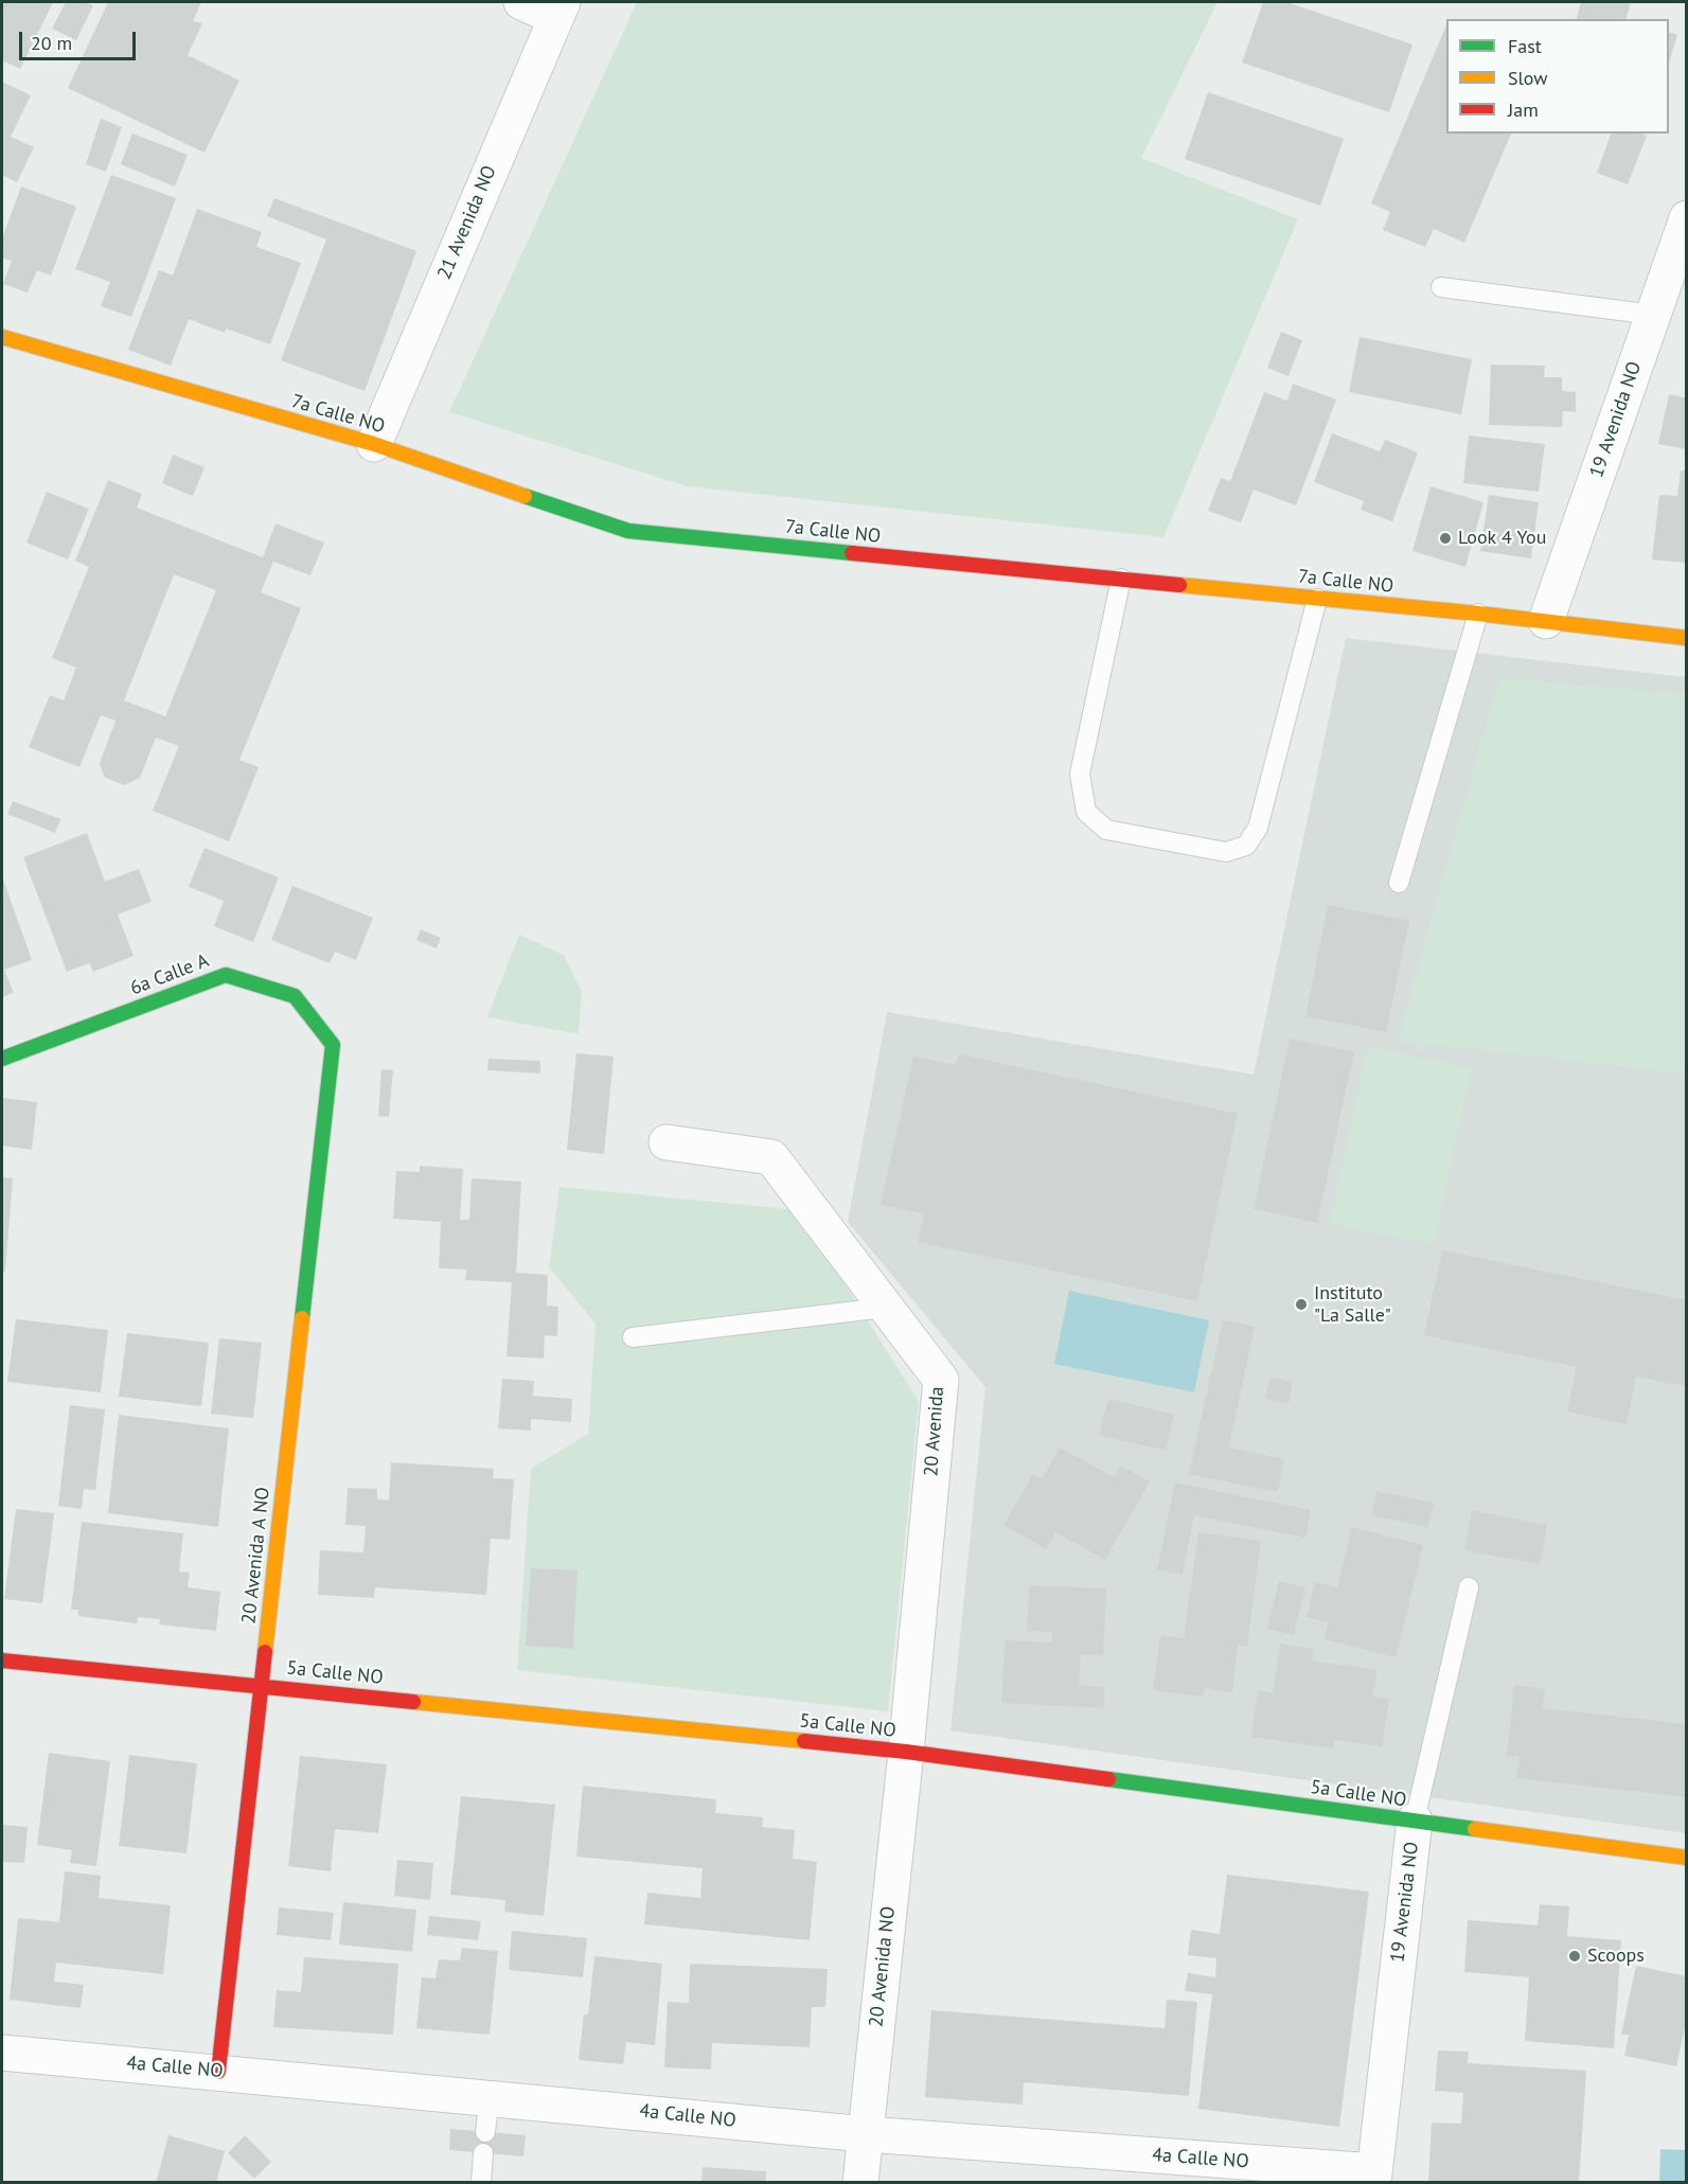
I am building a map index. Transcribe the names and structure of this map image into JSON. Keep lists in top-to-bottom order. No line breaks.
{"streets":{"street":["21 Avenida NO","7a Calle NO","19 Avenida NO","6a Calle A","20 Avenida","20 Avenida A NO","5a Calle NO","20 Avenida NO","4a Calle NO"]},"crossings":[["21 Avenida NO","7a Calle NO"],["7a Calle NO","19 Avenida NO"],["19 Avenida NO","5a Calle NO"],["19 Avenida NO","4a Calle NO"],["6a Calle A","20 Avenida A NO"],["20 Avenida","5a Calle NO"],["20 Avenida","20 Avenida NO"],["20 Avenida A NO","5a Calle NO"],["20 Avenida A NO","4a Calle NO"],["5a Calle NO","20 Avenida NO"],["20 Avenida NO","4a Calle NO"]],"places":["Look 4 You","Instituto \"La Salle\"","Scoops"],"legend":["Fast","Slow","Jam"],"scale_bar":"20 m"}
